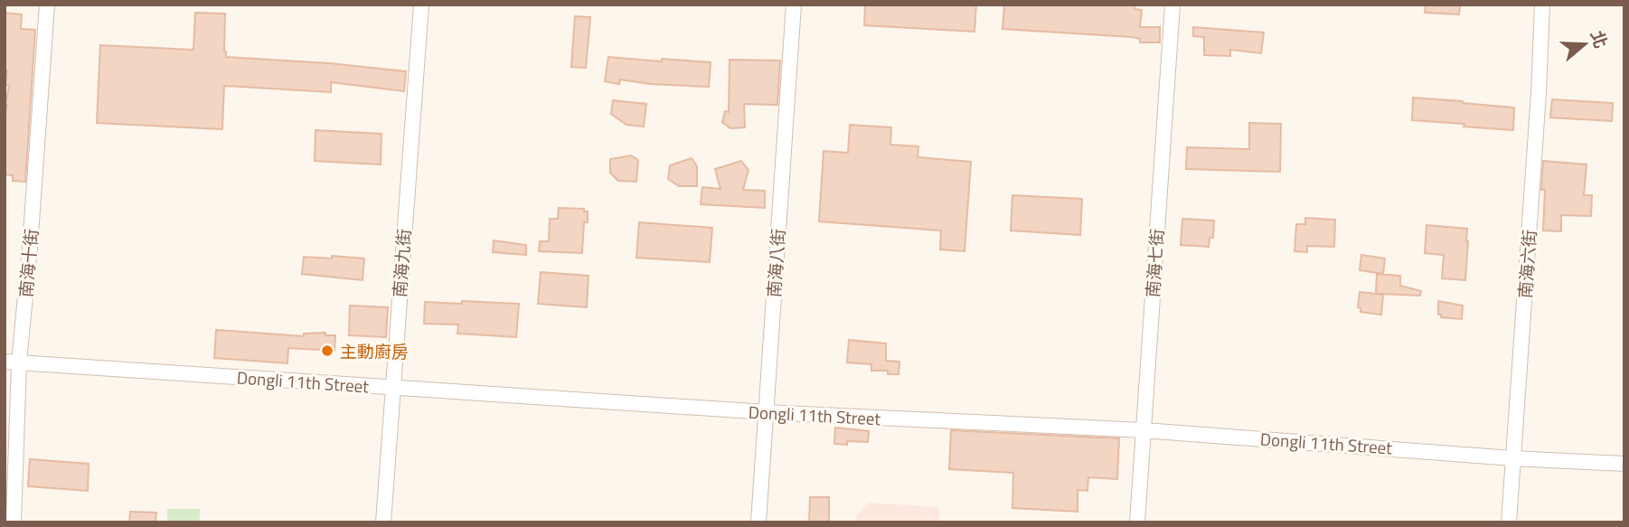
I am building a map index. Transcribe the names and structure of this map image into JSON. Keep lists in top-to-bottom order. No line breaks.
{"streets":{"street":["南海十街","南海九街","南海八街","南海七街","南海六街","Dongli 11th Street"]},"crossings":[["南海十街","Dongli 11th Street"],["南海九街","Dongli 11th Street"],["南海八街","Dongli 11th Street"],["南海七街","Dongli 11th Street"],["南海六街","Dongli 11th Street"]],"places":["主動廚房"],"north":"right"}
